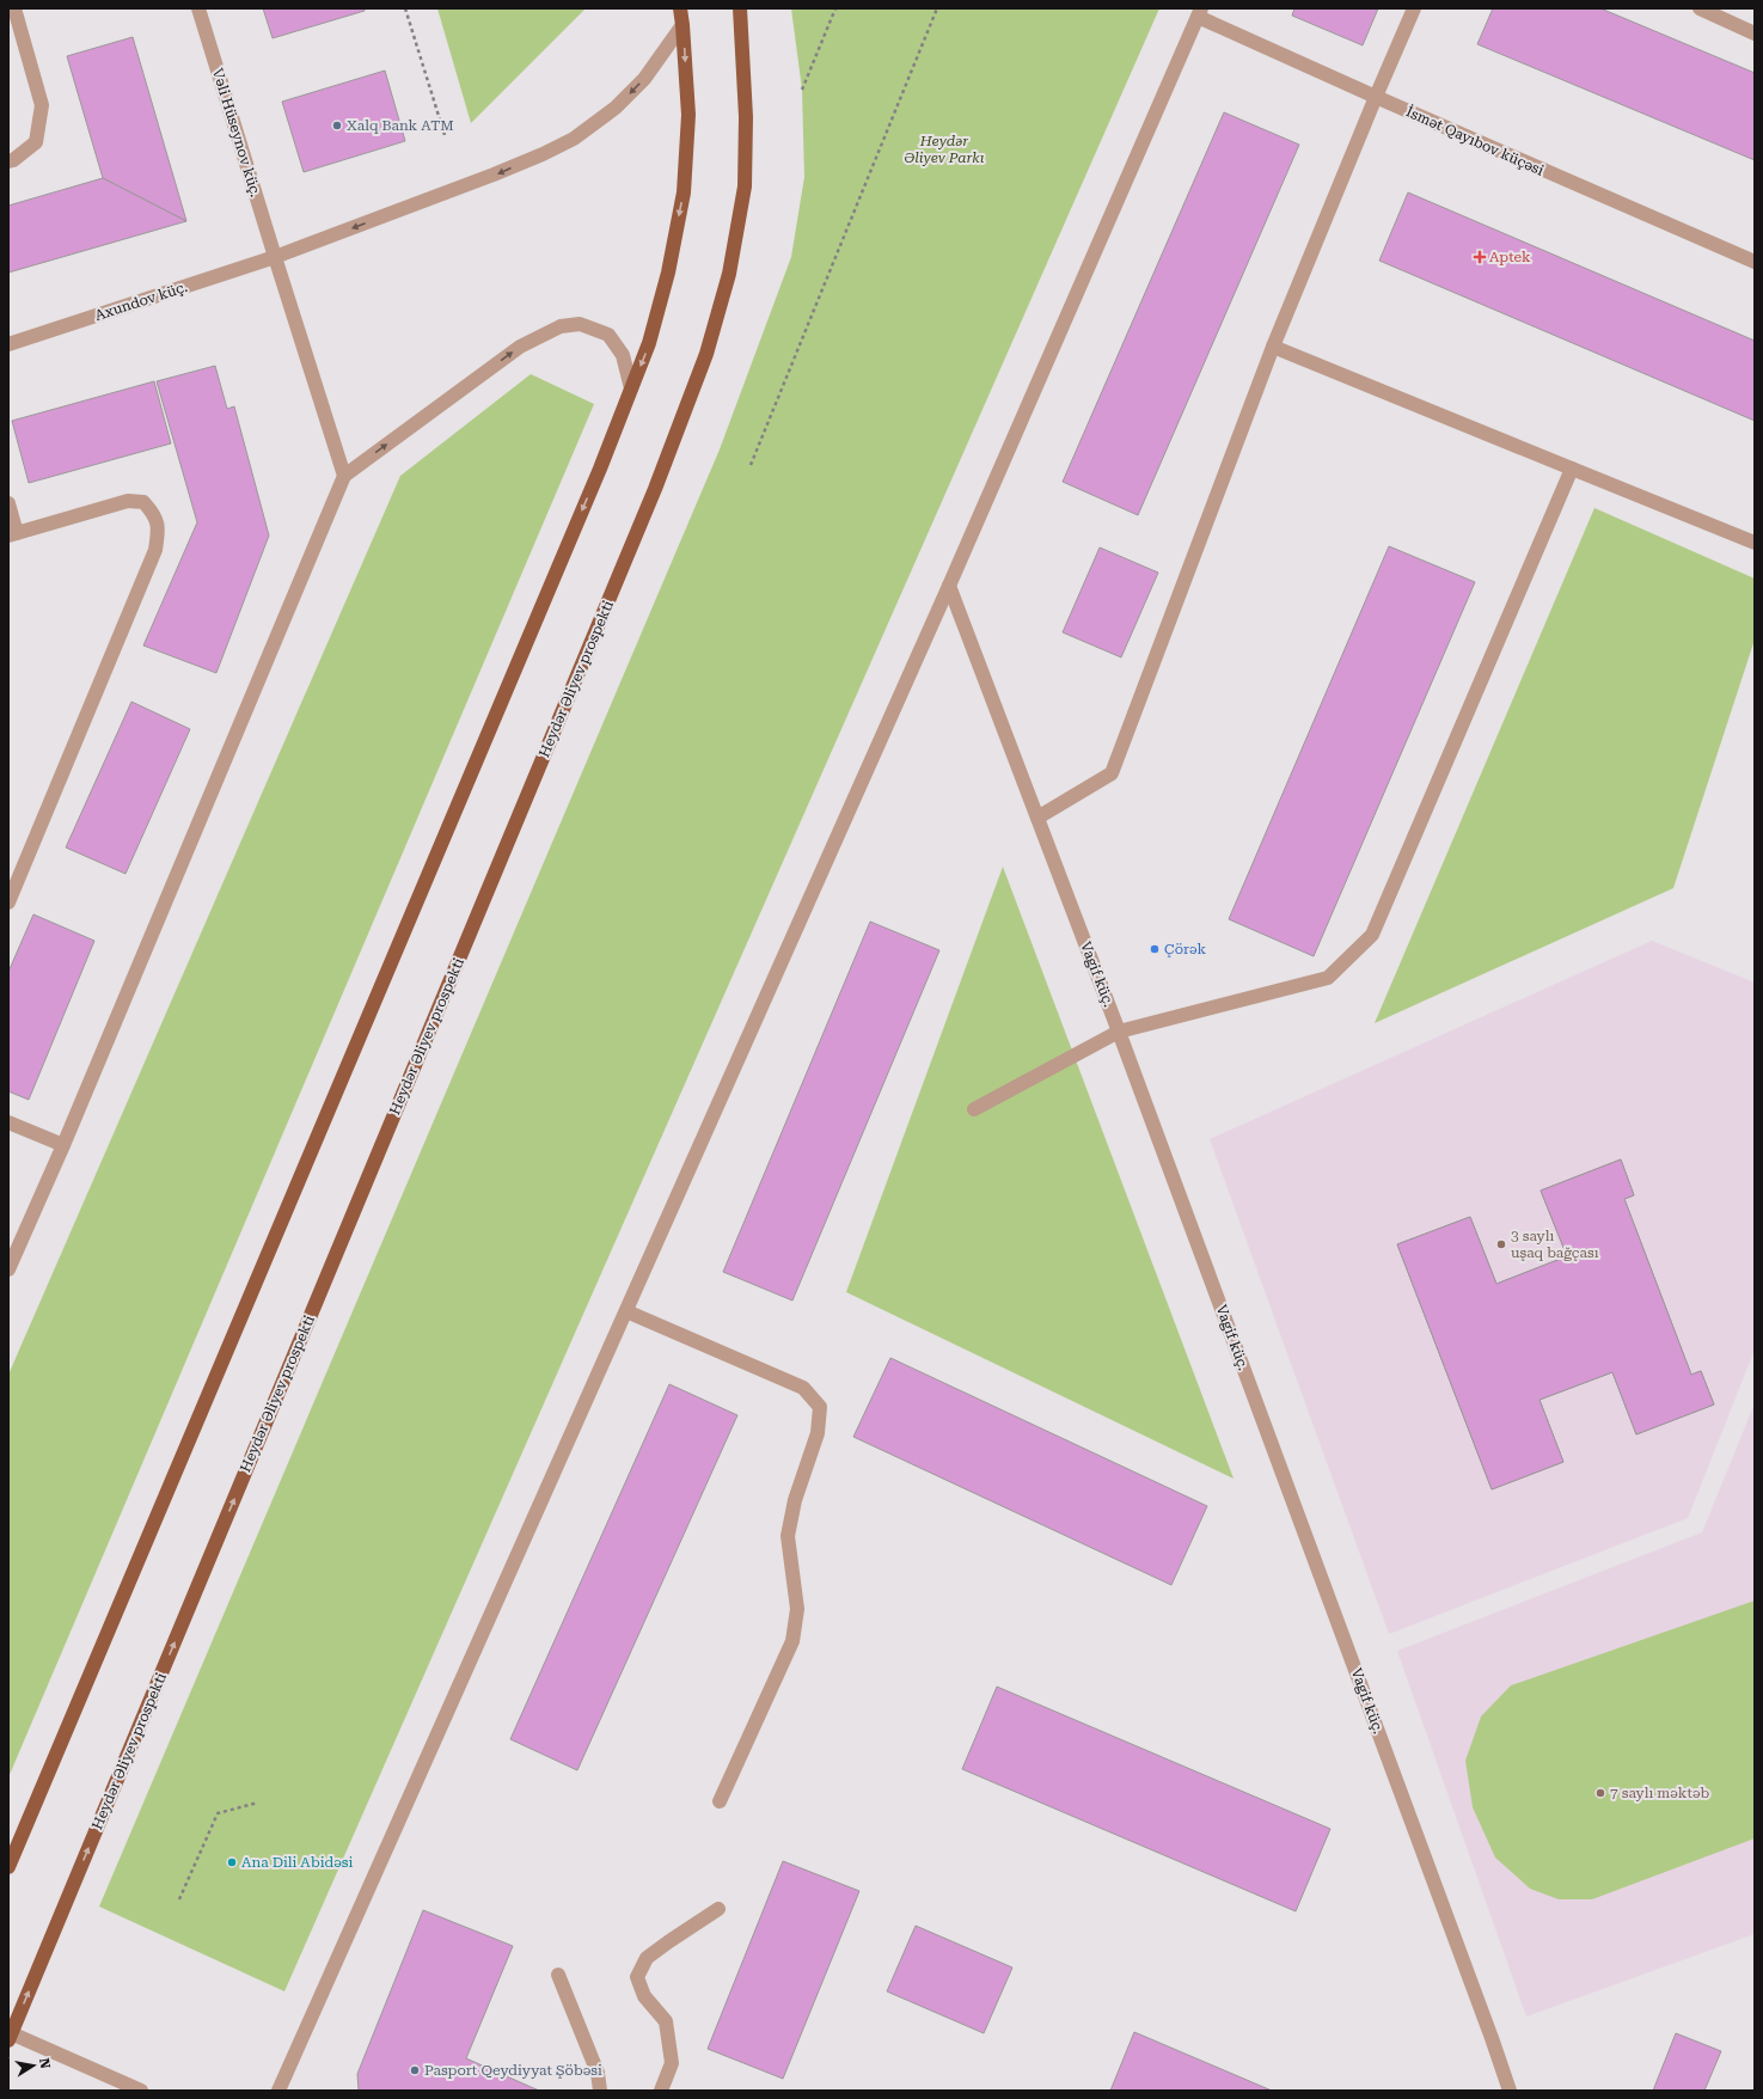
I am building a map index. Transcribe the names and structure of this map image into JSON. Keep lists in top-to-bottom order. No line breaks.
{"streets":{"main road":["Heydər Əliyev prospekti"],"street":["Vəli Hüseynov küç.","İsmət Qayıbov küçəsi","Axundov küç.","Vagif küç."]},"crossings":[["Vəli Hüseynov küç.","Axundov küç."]],"one_way":["Axundov küç."],"parks":["Heydər Əliyev Parkı"],"places":{"other":["Xalq Bank ATM","Çörək","3 saylı uşaq bağçası","7 saylı məktəb","Ana Dili Abidəsi","Pasport Qeydiyyat Şöbəsi"],"health":["Aptek"]},"north":"right"}
